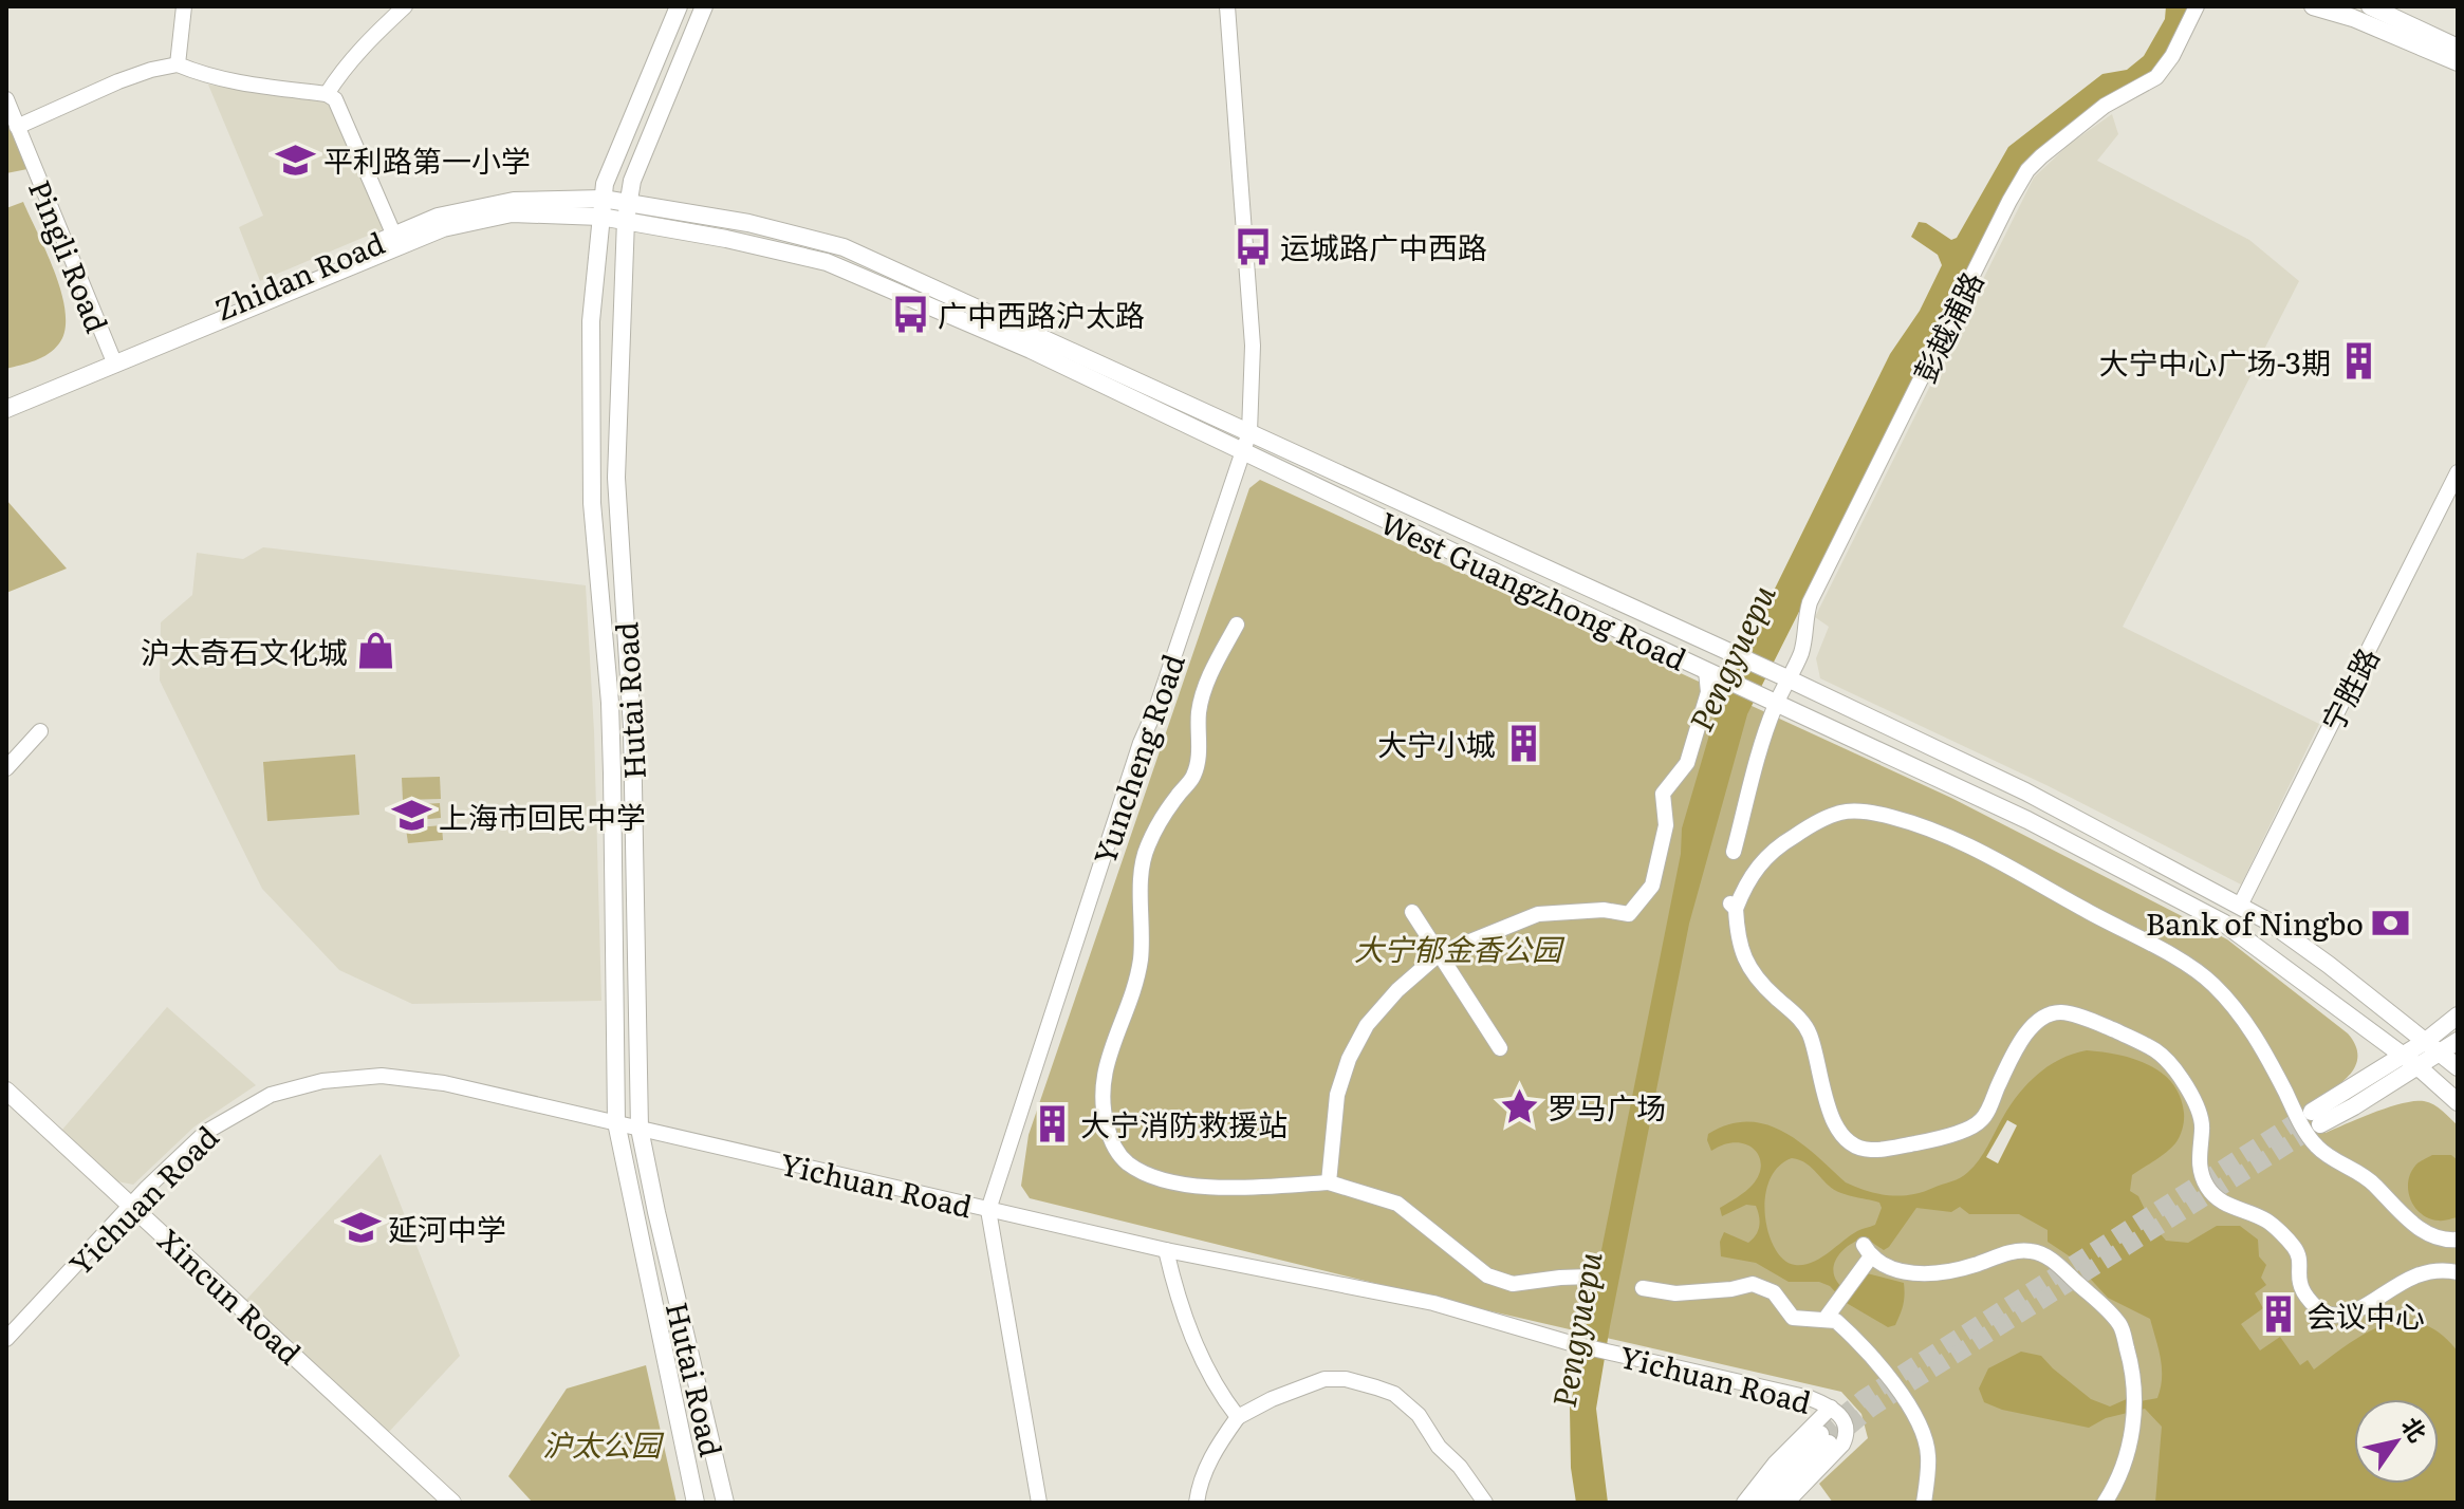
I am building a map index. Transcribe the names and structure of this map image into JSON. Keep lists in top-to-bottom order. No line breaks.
{"streets":{"main road":["Zhidan Road","West Guangzhong Road","Hutai Road","Xincun Road"],"street":["Pingli Road","彭越浦路","宁胜路","Yuncheng Road","Yichuan Road"]},"crossings":[["Pingli Road","Zhidan Road"],["Zhidan Road","West Guangzhong Road"],["Zhidan Road","Hutai Road"],["彭越浦路","West Guangzhong Road"],["West Guangzhong Road","宁胜路"],["West Guangzhong Road","Hutai Road"],["West Guangzhong Road","Yuncheng Road"],["Hutai Road","Yichuan Road"],["Yuncheng Road","Yichuan Road"],["Yichuan Road","Xincun Road"]],"water":["Pengyuepu"],"parks":["大宁郁金香公园","沪太公园"],"places":{"school or university":["平利路第一小学","上海市回民中学","延河中学"],"bus stop":["运城路广中西路","广中西路沪太路"],"building":["大宁中心广场-3期","大宁小城","大宁消防救援站","会议中心"],"shop":["沪太奇石文化城"],"bank":["Bank of Ningbo"],"place":["罗马广场"]},"north":"top right"}
